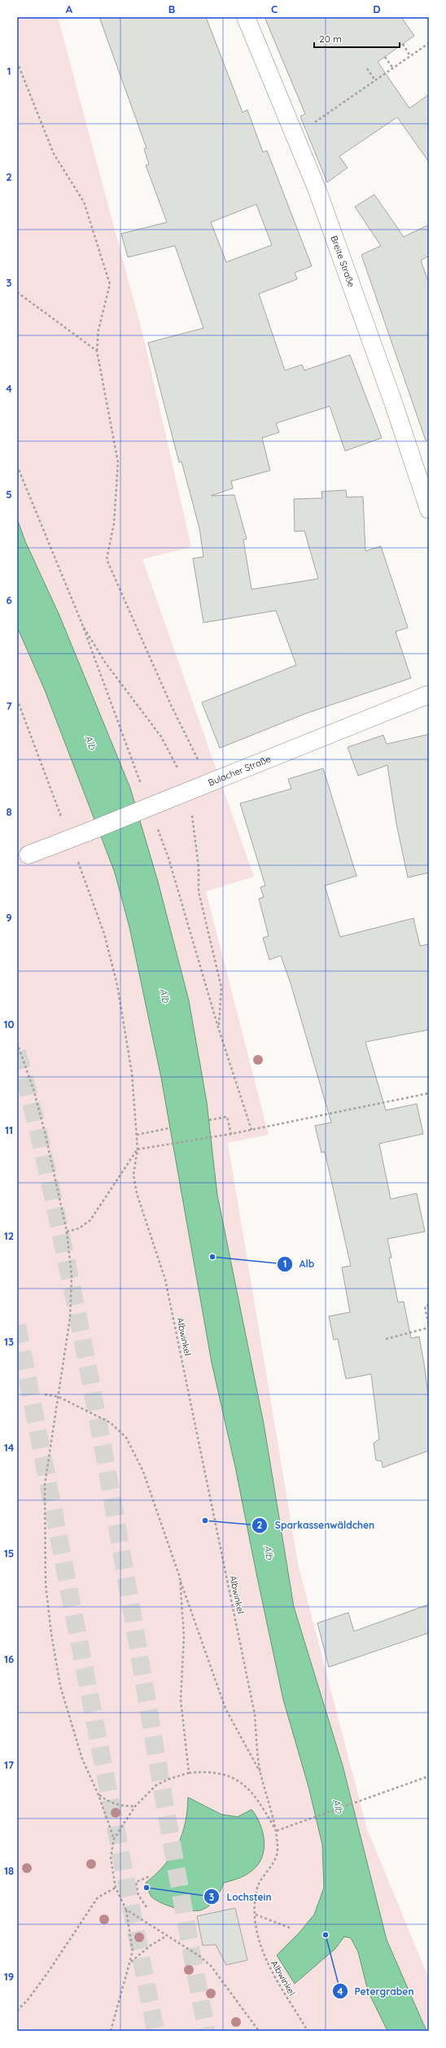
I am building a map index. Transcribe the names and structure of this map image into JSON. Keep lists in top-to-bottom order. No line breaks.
{"streets":{"street":["Breite Straße","Bulacher Straße"],"path":["Albwinkel"]},"crossings":[["Bulacher Straße","Albwinkel"]],"water":["Alb"],"places":["Alb","Sparkassenwäldchen","Lochstein","Petergraben"],"scale_bar":"20 m","grid":{"columns":["A","B","C","D"],"rows":["1","2","3","4","5","6","7","8","9","10","11","12","13","14","15","16","17","18","19"]}}
